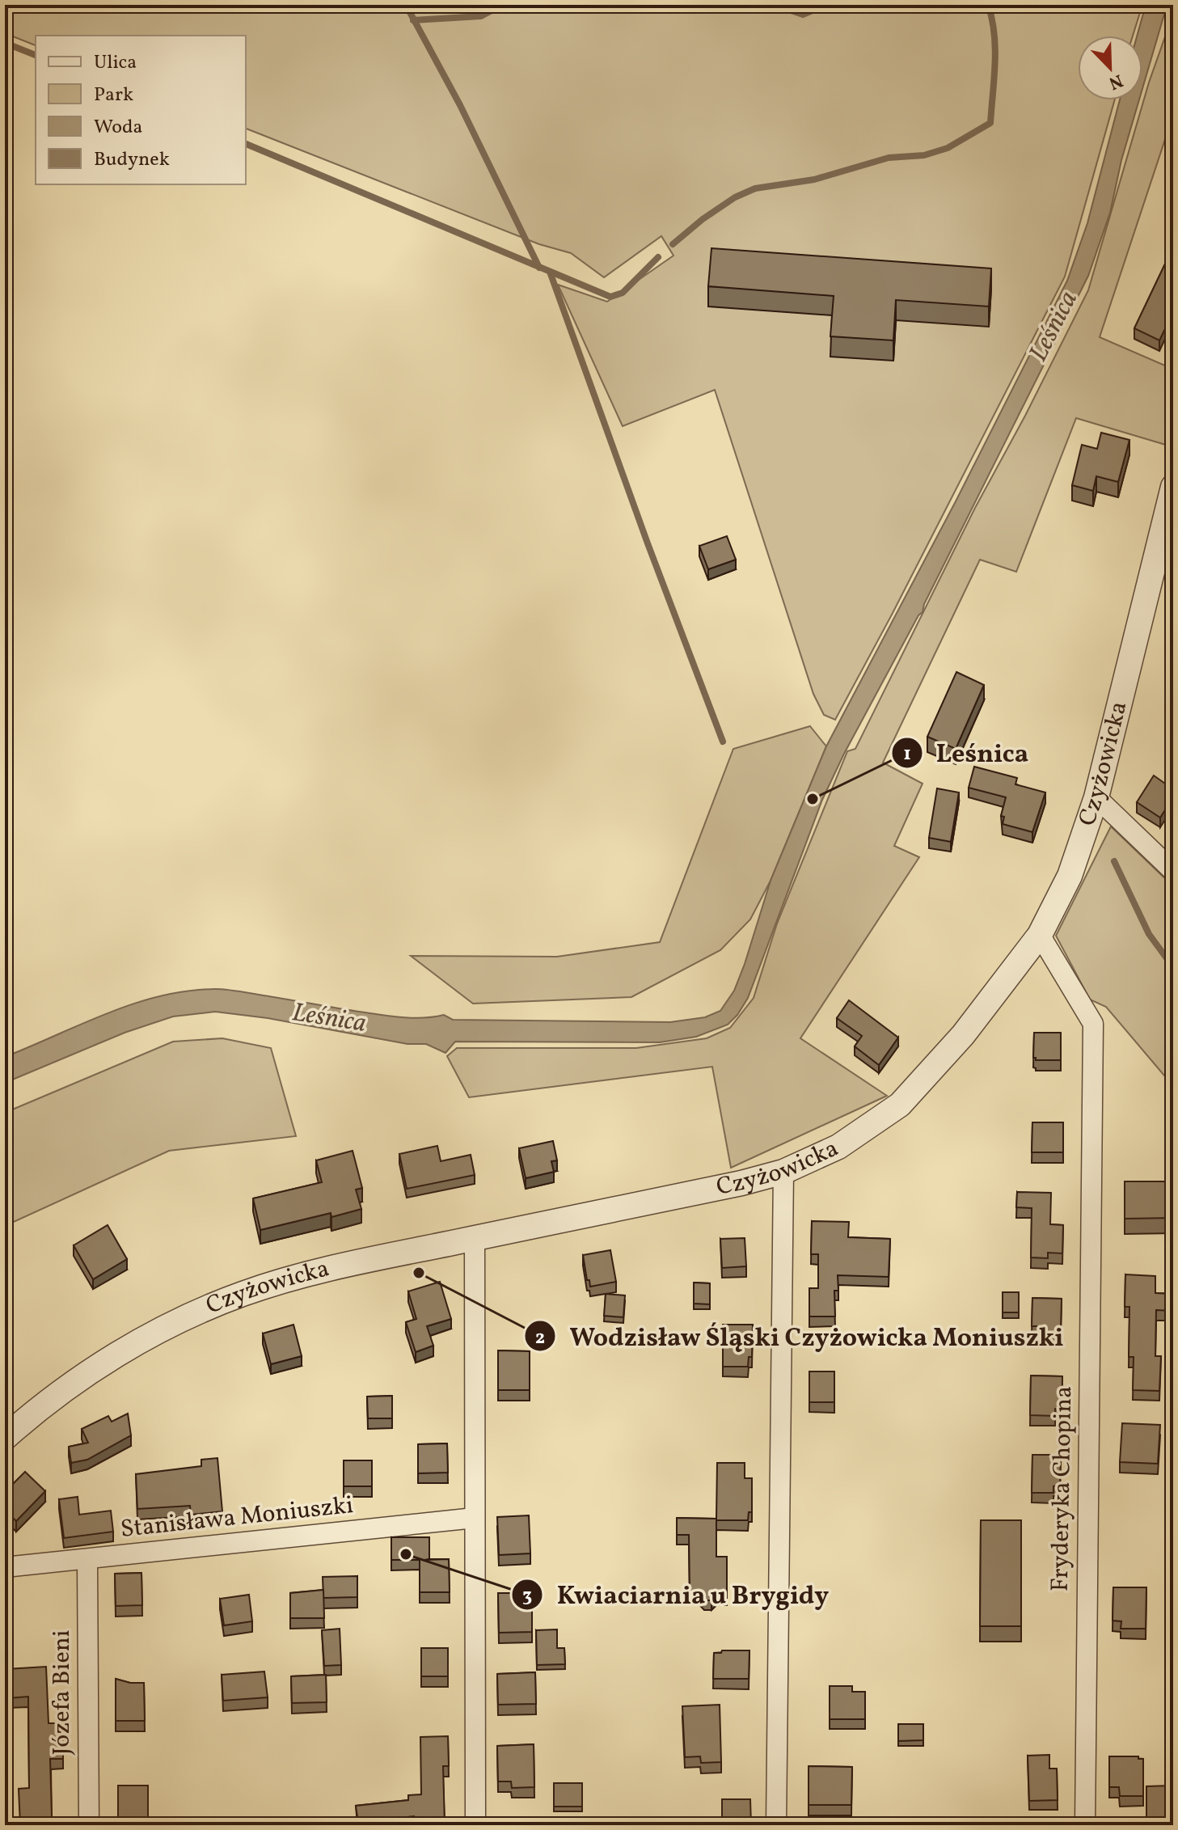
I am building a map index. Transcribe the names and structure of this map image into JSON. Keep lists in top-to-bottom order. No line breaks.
{"streets":{"street":["Czyżowicka","Fryderyka Chopina","Stanisława Moniuszki","Józefa Bieni"]},"crossings":[["Czyżowicka","Fryderyka Chopina"],["Stanisława Moniuszki","Józefa Bieni"]],"water":["Leśnica"],"places":["Leśnica","Wodzisław Śląski Czyżowicka Moniuszki","Kwiaciarnia u Brygidy"],"legend":["Ulica","Park","Woda","Budynek"],"north":"bottom right"}
